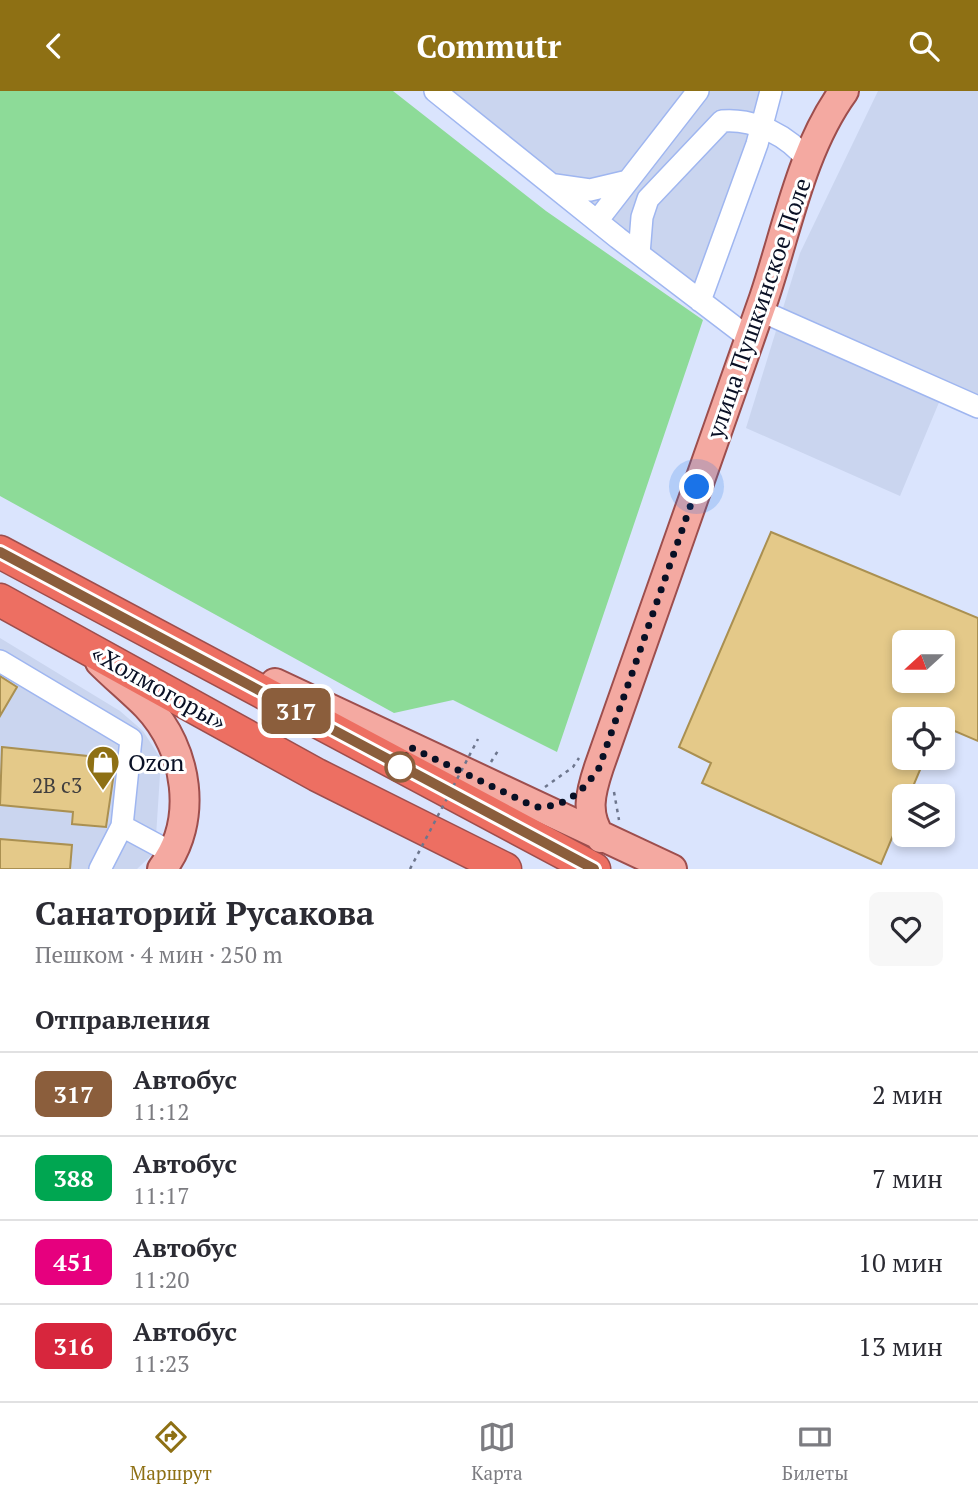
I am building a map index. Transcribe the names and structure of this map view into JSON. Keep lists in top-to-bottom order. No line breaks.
{"streets":{"highway":["«Холмогоры»"],"main road":["улица Пушкинское Поле"]},"places":{"shop":["Ozon"]},"lines":["bus line 317"],"house_numbers":["2В с3"],"north":"left","page":{"header":"Commutr","on_map":"317","heading":[["Санаторий Русакова","Пешком · 4 мин · 250 m"],"Отправления"],"list":[{"mark":"317","name":"Автобус","note":"11:12","value":"2 мин"},{"mark":"388","name":"Автобус","note":"11:17","value":"7 мин"},{"mark":"451","name":"Автобус","note":"11:20","value":"10 мин"},{"mark":"316","name":"Автобус","note":"11:23","value":"13 мин"}],"tabs":["Маршрут","Карта","Билеты"]}}
